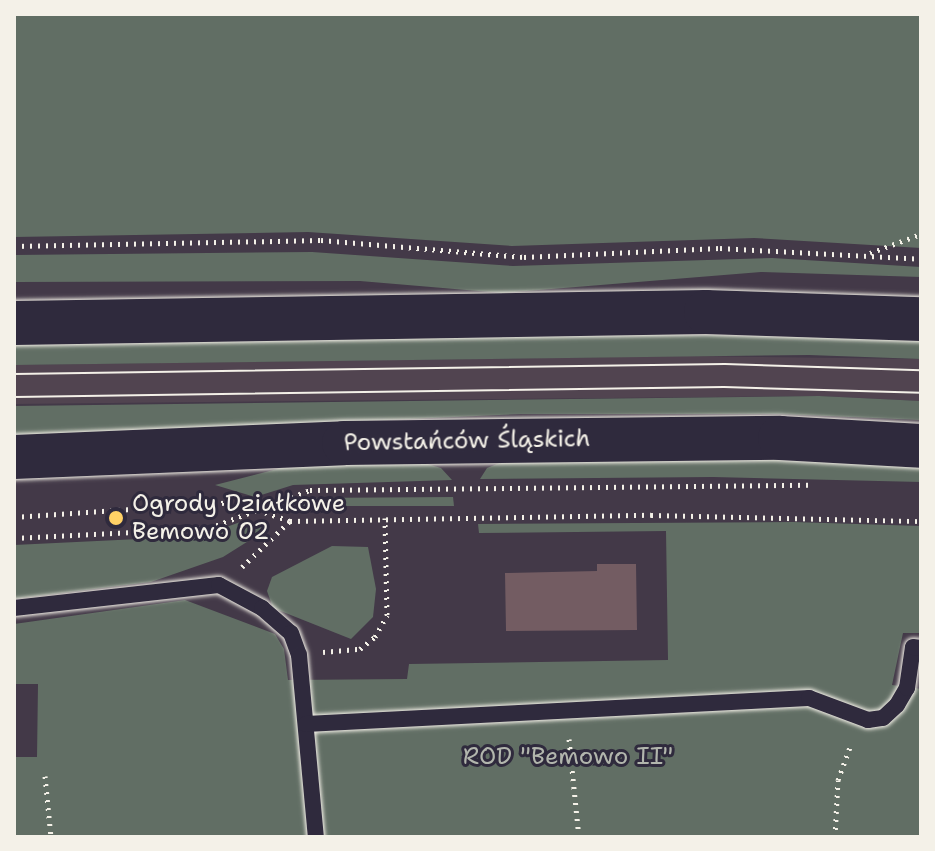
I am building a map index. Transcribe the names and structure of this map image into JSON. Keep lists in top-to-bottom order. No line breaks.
{"streets":{"main road":["Powstańców Śląskich"]},"parks":["ROD \"Bemowo II\""],"places":["Ogrody Działkowe Bemowo 02"]}
